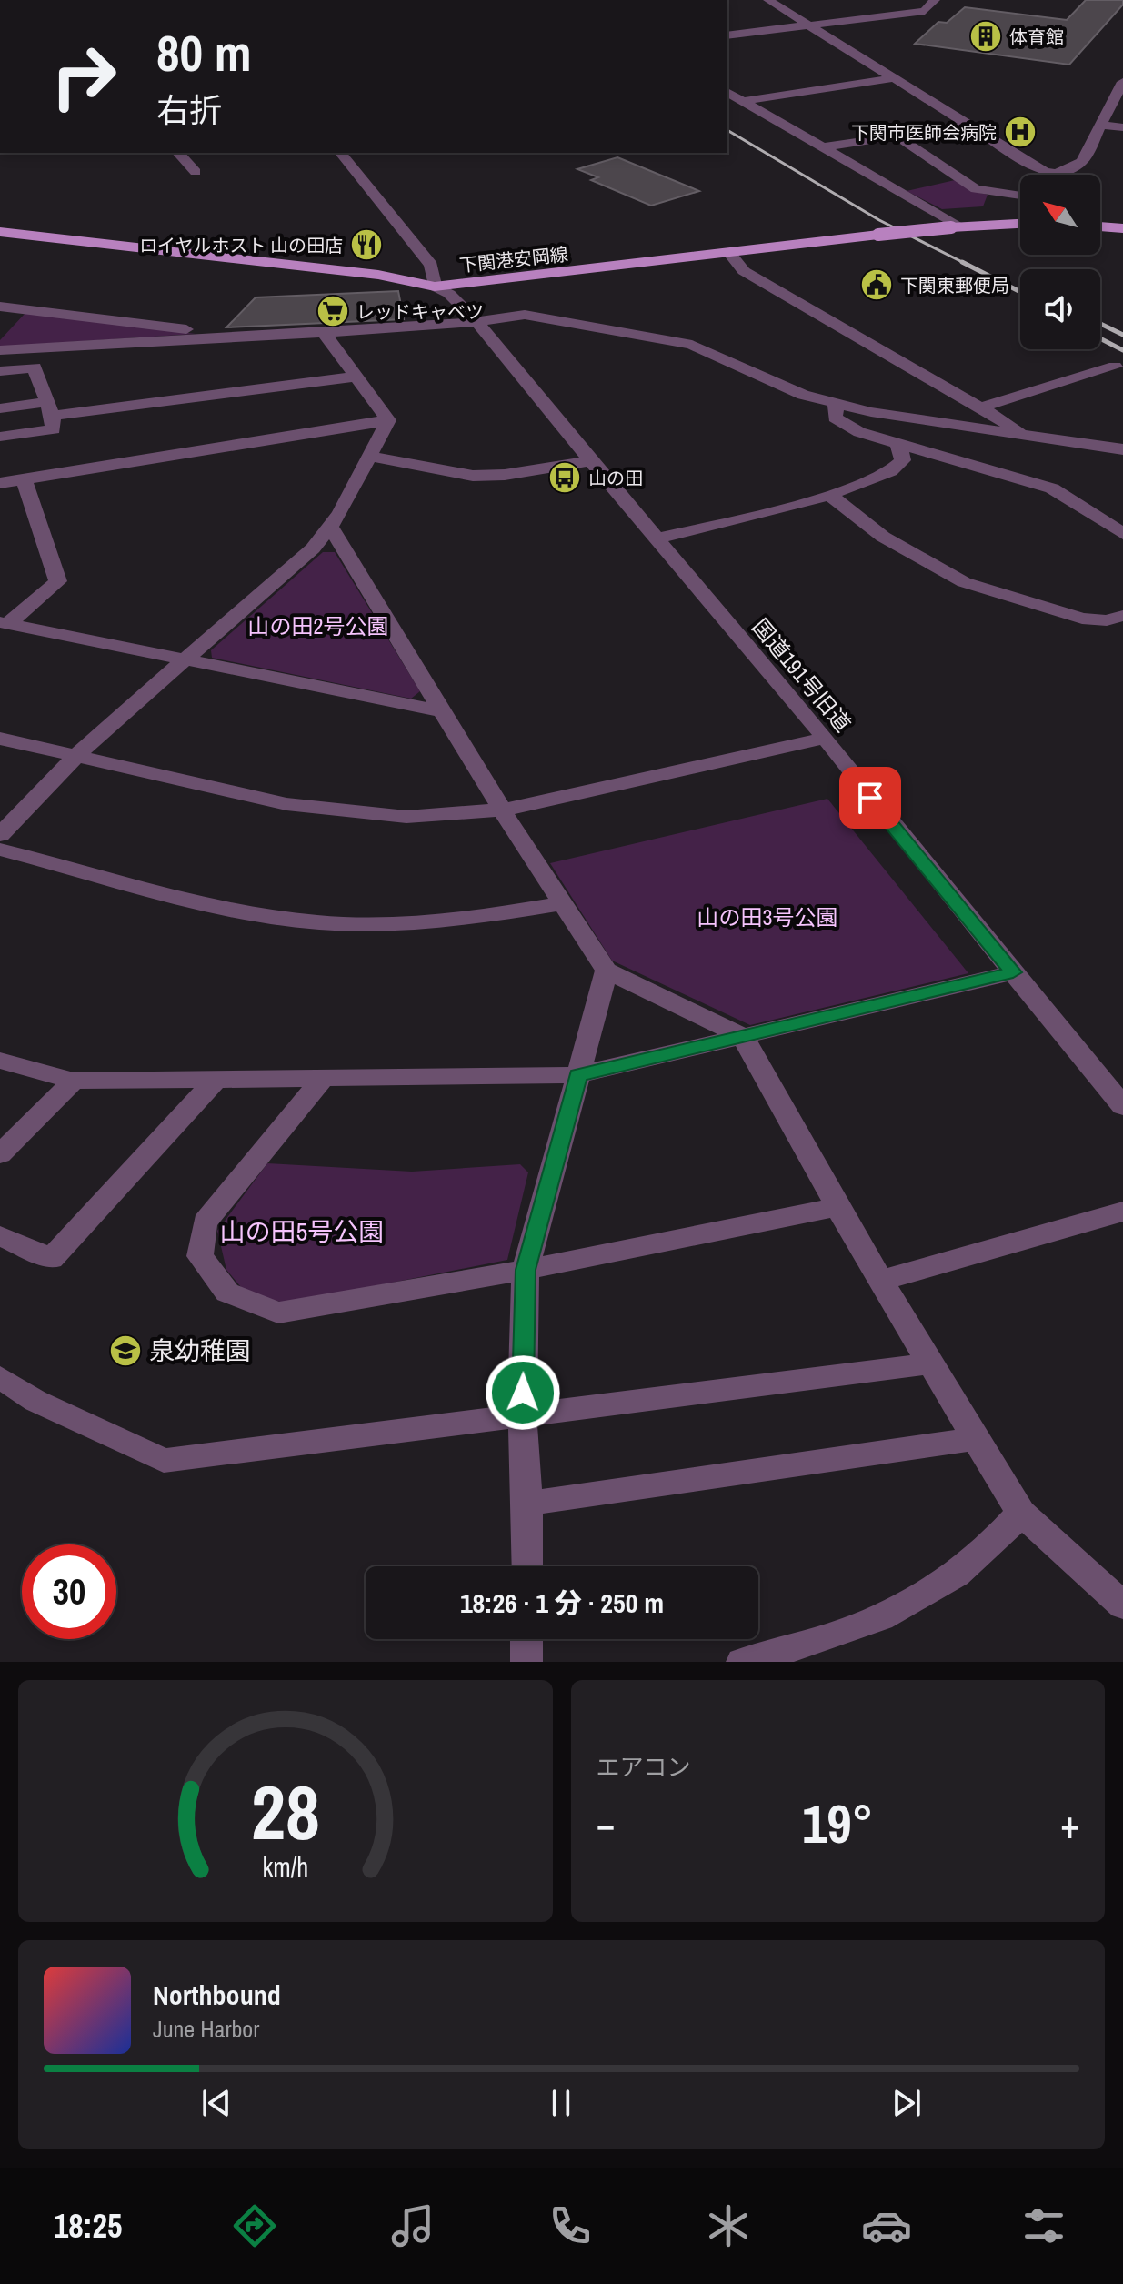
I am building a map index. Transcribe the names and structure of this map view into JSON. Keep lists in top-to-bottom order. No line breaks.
{"streets":{"main road":["下関港安岡線"],"street":["国道191号旧道"]},"crossings":[["下関港安岡線","国道191号旧道"]],"parks":["山の田2号公園","山の田3号公園","山の田5号公園"],"places":{"building":["体育館"],"hospital":["下関市医師会病院"],"restaurant":["ロイヤルホスト 山の田店"],"public building":["下関東郵便局"],"supermarket":["レッドキャベツ"],"bus stop":["山の田"],"school or university":["泉幼稚園"]},"north":"top left","page":{"turn":["80 m","右折"],"limit":"30","trip":"18:26 · 1 分 · 250 m","tile":"エアコン","heat":["−","19°","+"],"song":["Northbound","June Harbor"],"tabs":"18:25","gauge":["28","km/h"]}}
